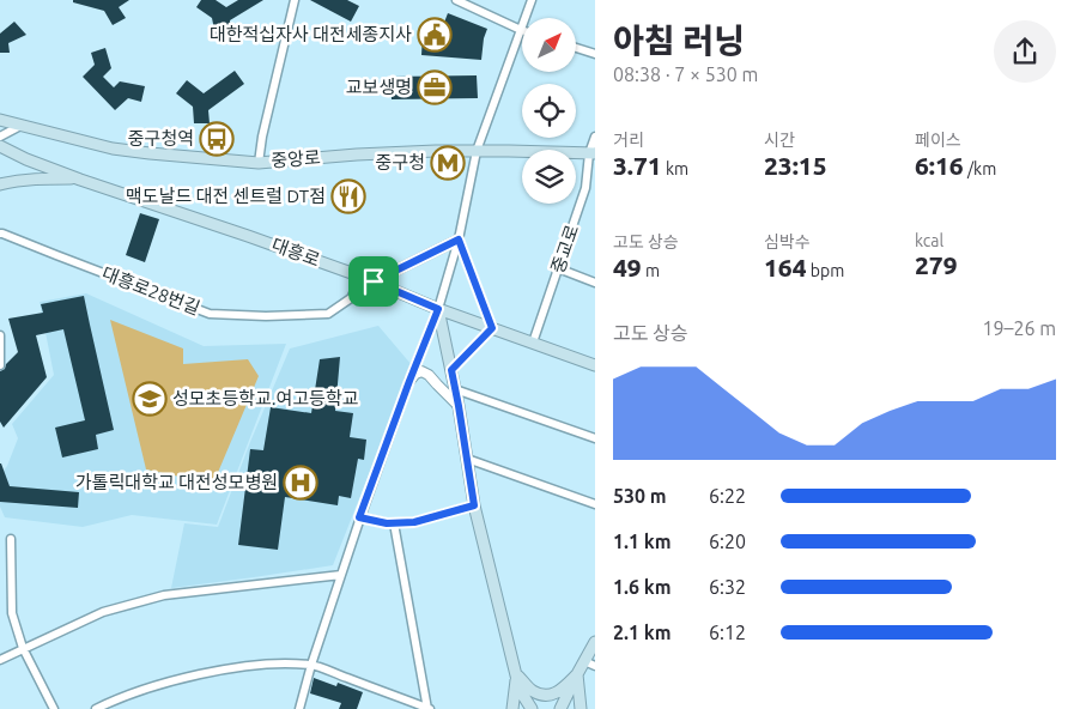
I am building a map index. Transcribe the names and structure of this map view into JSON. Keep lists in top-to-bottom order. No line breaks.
{"streets":{"main road":["중앙로","대흥로"],"street":["중교로","대흥로28번길"]},"crossings":[["중앙로","중교로"],["대흥로","대흥로28번길"]],"places":{"public building":["대한적십자사 대전세종지사"],"office":["교보생명"],"bus stop":["중구청역"],"metro station":["중구청"],"restaurant":["맥도날드 대전 센트럴 DT점"],"school or university":["성모초등학교.여고등학교"],"hospital":["가톨릭대학교 대전성모병원"]},"north":"top right","page":{"heading":["아침 러닝","08:38 · 7 × 530 m"],"stats":[["거리","3.71 km"],["시간","23:15"],["페이스","6:16 /km"],["고도 상승","49 m"],["심박수","164 bpm"],["kcal","279"]],"chart":["고도 상승","19–26 m"],"list":[{"name":"530 m","note":"6:22"},{"name":"1.1 km","note":"6:20"},{"name":"1.6 km","note":"6:32"},{"name":"2.1 km","note":"6:12"}]}}
